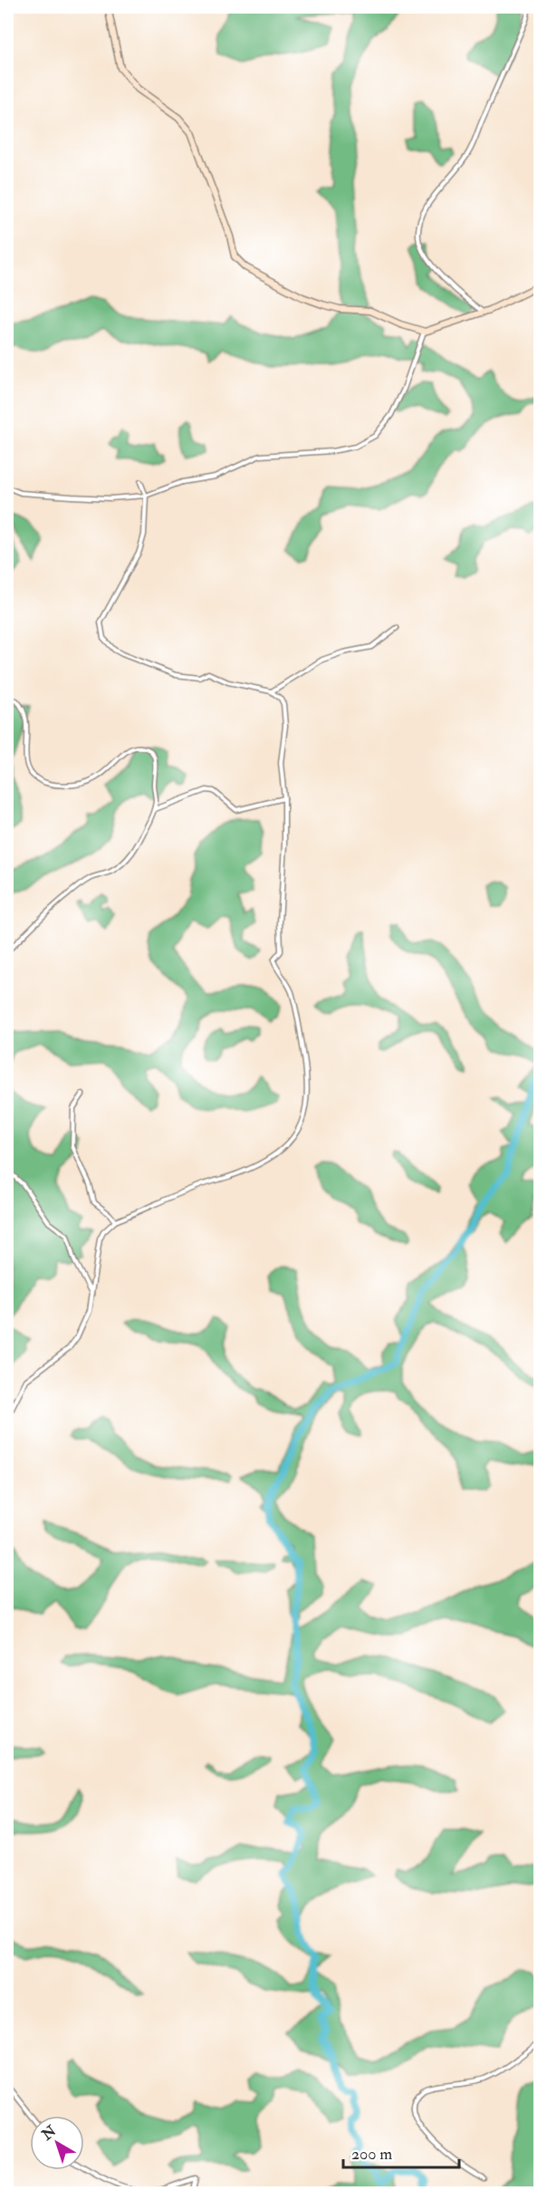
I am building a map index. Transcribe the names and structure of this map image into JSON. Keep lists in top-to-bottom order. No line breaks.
{"scale_bar":"200 m","north":"top left"}
